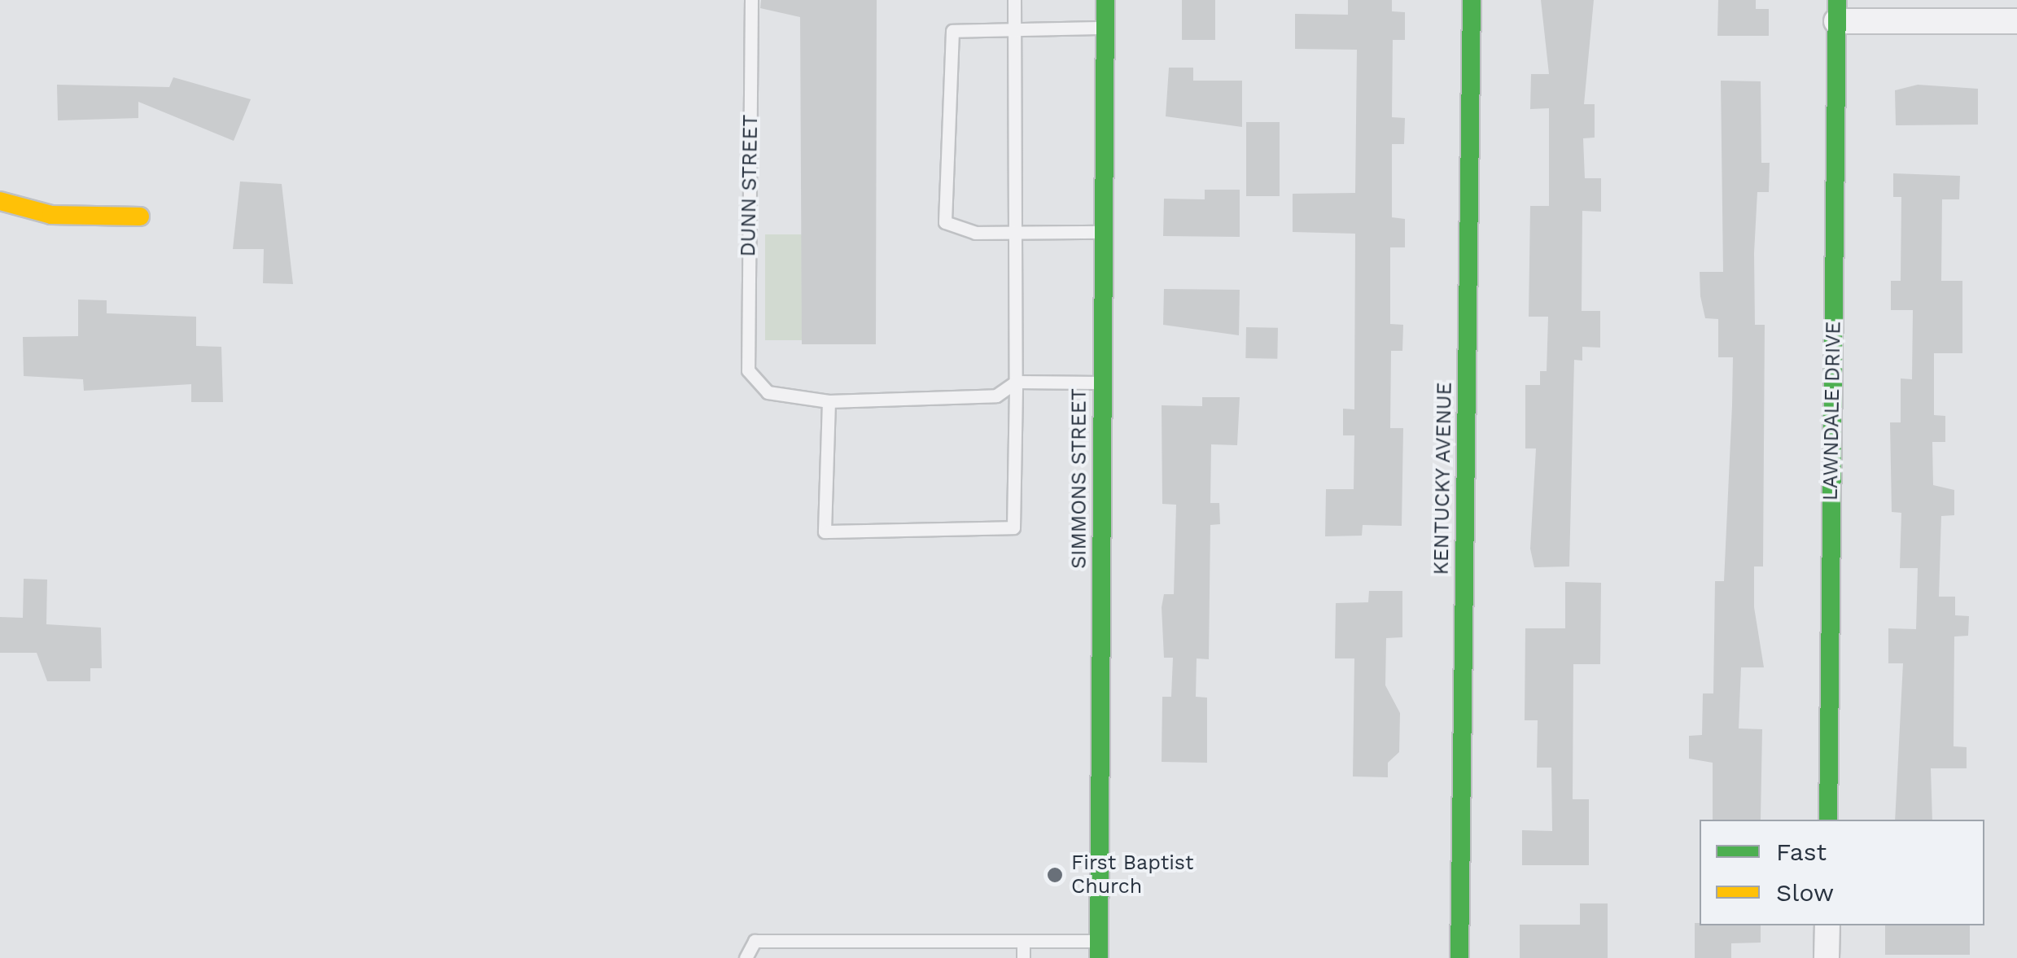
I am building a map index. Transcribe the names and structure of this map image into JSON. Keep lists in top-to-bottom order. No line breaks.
{"streets":{"street":["LAWNDALE DRIVE","SIMMONS STREET","KENTUCKY AVENUE"],"lane":["DUNN STREET"]},"places":["First Baptist Church"],"legend":["Fast","Slow"]}
